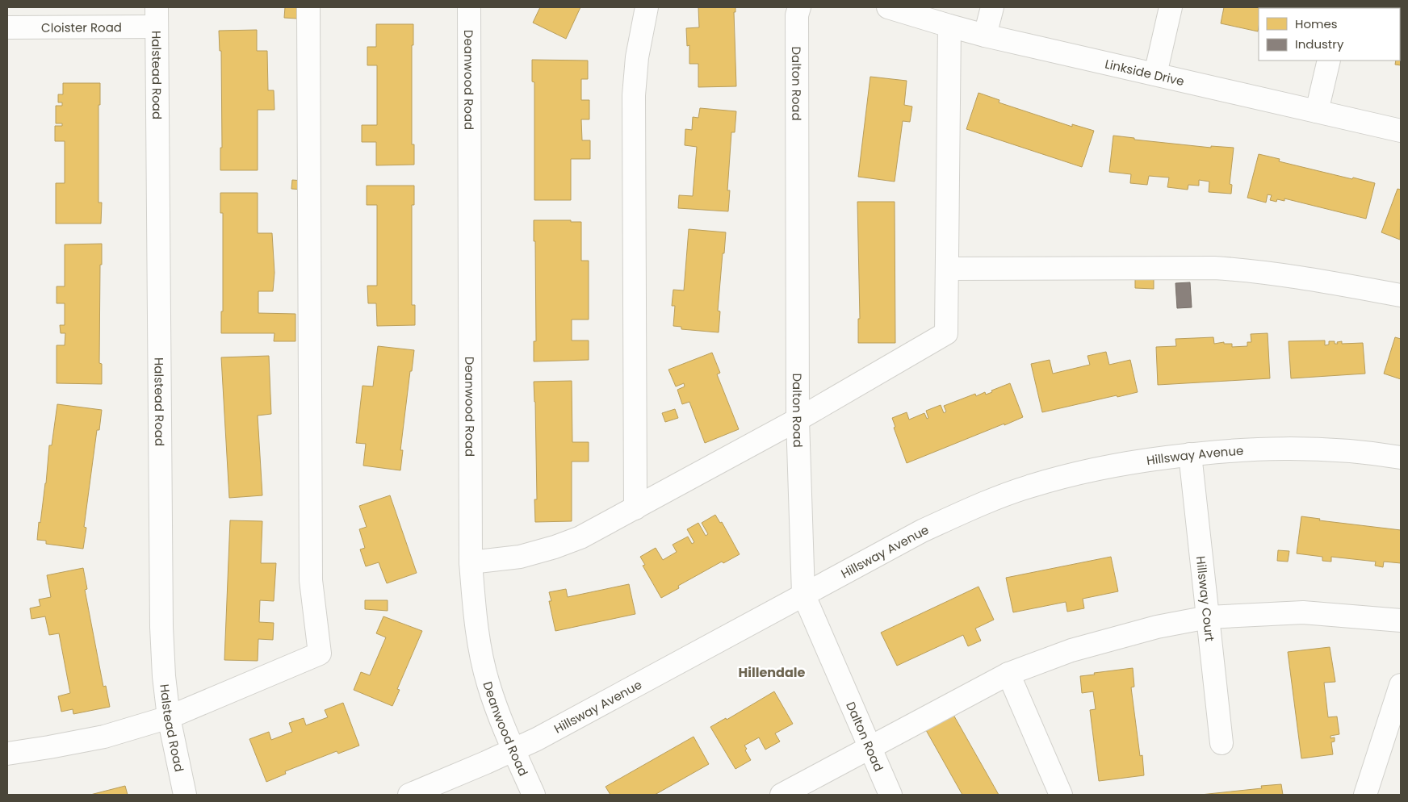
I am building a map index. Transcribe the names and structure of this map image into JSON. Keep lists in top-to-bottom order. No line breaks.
{"streets":{"street":["Cloister Road","Linkside Drive","Halstead Road","Deanwood Road","Dalton Road","Hillsway Avenue","Hillsway Court"]},"crossings":[["Cloister Road","Halstead Road"],["Deanwood Road","Hillsway Avenue"],["Dalton Road","Hillsway Avenue"],["Hillsway Avenue","Hillsway Court"]],"districts":["Hillendale"],"legend":["Homes","Industry"]}
